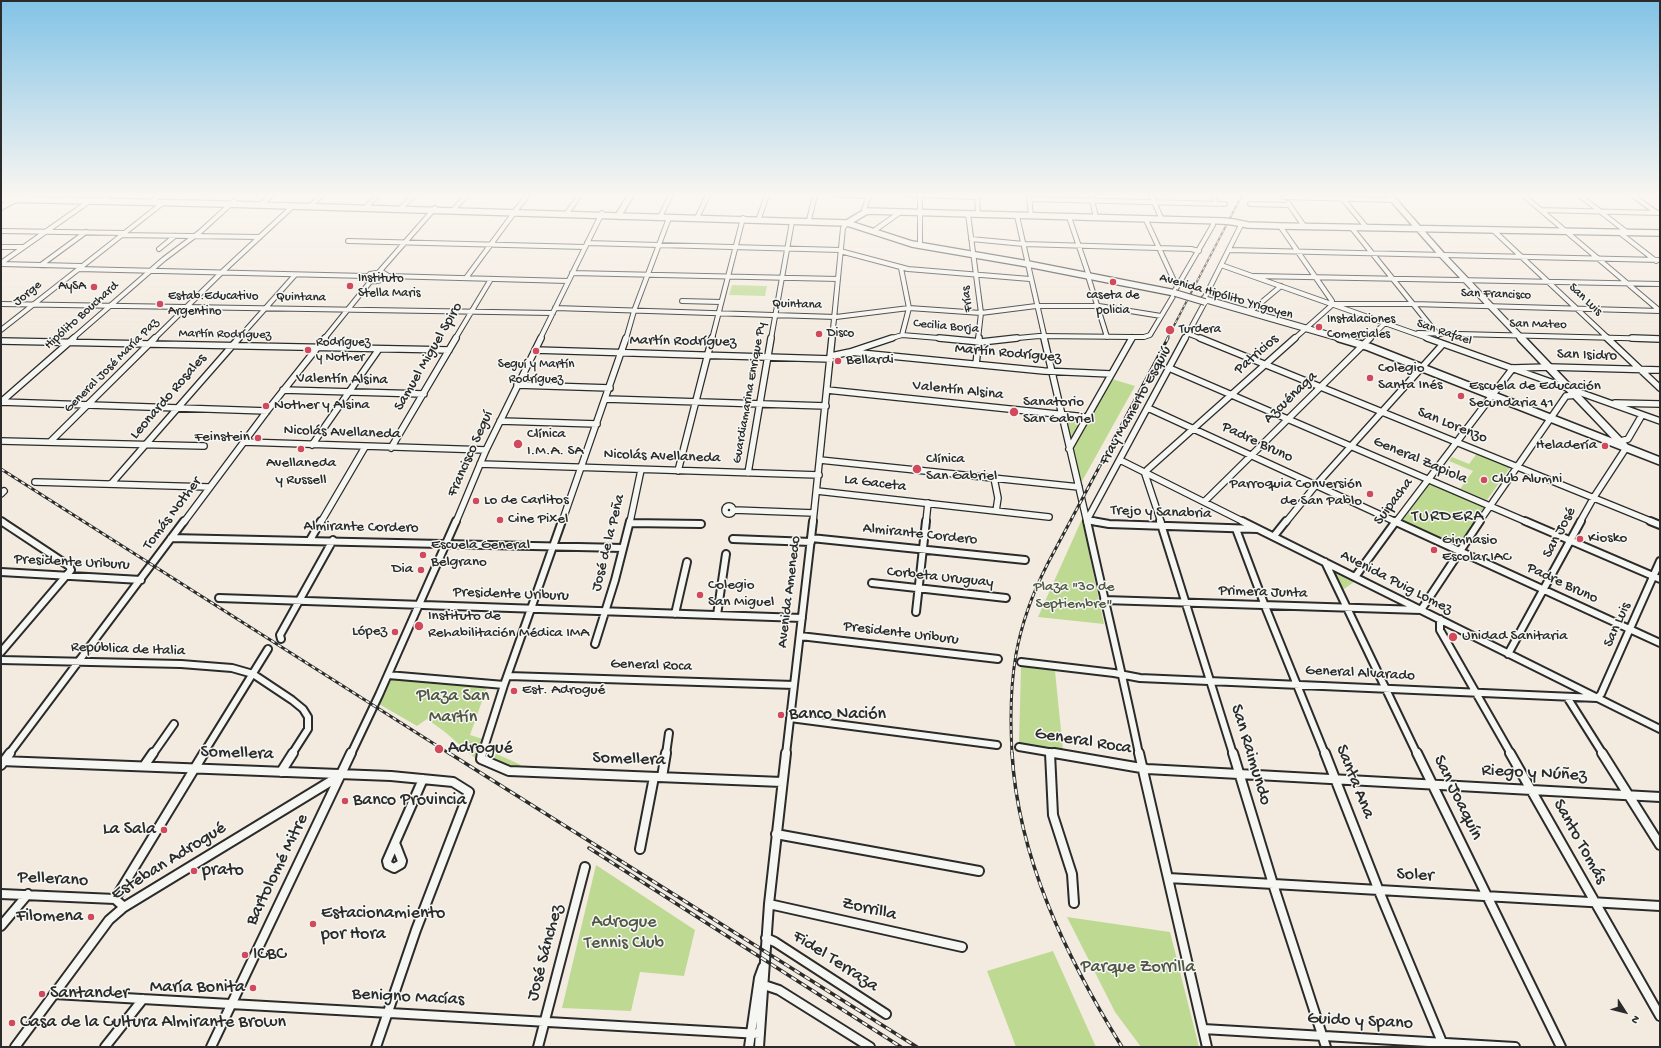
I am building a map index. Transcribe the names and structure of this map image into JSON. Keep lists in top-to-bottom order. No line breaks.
{"streets":{"main road":["Avenida Hipólito Yrigoyen"],"street":["Jorge","San Francisco","Quintana","Frías","San Luis","Hipólito Bouchard","San Mateo","Cecilia Borja","San Rafael","Martín Rodríguez","Patricios","San Isidro","Samuel Miguel Spiro","General José María Paz","Valentín Alsina","Guardiamarina Enrique Py","Leonardo Rosales","Azcuénaga","Fray Mamerto Esquiú","San Lorenzo","Nicolás Avellaneda","Padre Bruno","Francisco Seguí","General Zapiola","La Gaceta","Suipacha","Trejo y Sanabria","Tomás Nother","Almirante Cordero","San José","José de la Peña","Presidente Uriburu","Corbeta Uruguay","Avenida Puig Lomez","Avenida Amenedo","Primera Junta","República de Italia","General Roca","General Alvarado","Somellera","San Raimundo","Riego y Núñez","Santa Ana","San Joaquín","Santo Tomás","Esteban Adrogué","Bartolomé Mitre","Soler","Pellerano","Zorrilla","José Sánchez","Fidel Terraza","Benigno Macías","Guido y Spano"]},"crossings":[["Jorge","Quintana"],["San Francisco","San Luis"],["San Francisco","San Rafael"],["San Francisco","Patricios"],["Avenida Hipólito Yrigoyen","Frías"],["Avenida Hipólito Yrigoyen","Patricios"],["Avenida Hipólito Yrigoyen","Azcuénaga"],["Avenida Hipólito Yrigoyen","Fray Mamerto Esquiú"],["Avenida Hipólito Yrigoyen","Suipacha"],["Avenida Hipólito Yrigoyen","San José"],["Quintana","Frías"],["Quintana","Hipólito Bouchard"],["Quintana","Samuel Miguel Spiro"],["Quintana","General José María Paz"],["Quintana","Guardiamarina Enrique Py"],["Quintana","Leonardo Rosales"],["Quintana","Francisco Seguí"],["Quintana","Tomás Nother"],["Quintana","Avenida Amenedo"],["Frías","Cecilia Borja"],["Frías","Martín Rodríguez"],["San Luis","San Mateo"],["San Luis","San Isidro"],["San Luis","Padre Bruno"],["San Luis","General Zapiola"],["San Luis","Avenida Puig Lomez"],["San Luis","General Alvarado"],["Hipólito Bouchard","Martín Rodríguez"],["San Mateo","San Rafael"],["Cecilia Borja","Martín Rodríguez"],["San Rafael","Patricios"],["San Rafael","San Isidro"],["San Rafael","Azcuénaga"],["San Rafael","Fray Mamerto Esquiú"],["San Rafael","Suipacha"],["Martín Rodríguez","Samuel Miguel Spiro"],["Martín Rodríguez","General José María Paz"],["Martín Rodríguez","Guardiamarina Enrique Py"],["Martín Rodríguez","Leonardo Rosales"],["Martín Rodríguez","Francisco Seguí"],["Martín Rodríguez","Tomás Nother"],["Martín Rodríguez","Avenida Amenedo"],["Patricios","San Lorenzo"],["Patricios","Padre Bruno"],["Patricios","General Zapiola"],["Patricios","Avenida Puig Lomez"],["Patricios","San Raimundo"],["San Isidro","Suipacha"],["Samuel Miguel Spiro","Valentín Alsina"],["Samuel Miguel Spiro","Nicolás Avellaneda"],["Valentín Alsina","Tomás Nother"],["Valentín Alsina","Avenida Amenedo"],["Guardiamarina Enrique Py","Nicolás Avellaneda"],["Azcuénaga","San Lorenzo"],["Azcuénaga","Padre Bruno"],["Azcuénaga","General Zapiola"],["Azcuénaga","Avenida Puig Lomez"],["Fray Mamerto Esquiú","San Lorenzo"],["Fray Mamerto Esquiú","Padre Bruno"],["Fray Mamerto Esquiú","General Zapiola"],["Fray Mamerto Esquiú","Trejo y Sanabria"],["Fray Mamerto Esquiú","Avenida Puig Lomez"],["San Lorenzo","Suipacha"],["San Lorenzo","San José"],["Nicolás Avellaneda","Francisco Seguí"],["Nicolás Avellaneda","Tomás Nother"],["Nicolás Avellaneda","José de la Peña"],["Nicolás Avellaneda","Avenida Amenedo"],["Padre Bruno","Suipacha"],["Padre Bruno","San José"],["Francisco Seguí","Almirante Cordero"],["Francisco Seguí","Presidente Uriburu"],["Francisco Seguí","Bartolomé Mitre"],["General Zapiola","Suipacha"],["General Zapiola","San José"],["La Gaceta","Avenida Amenedo"],["Suipacha","Avenida Puig Lomez"],["Trejo y Sanabria","Avenida Puig Lomez"],["Trejo y Sanabria","San Raimundo"],["Trejo y Sanabria","Santa Ana"],["Tomás Nother","Almirante Cordero"],["Tomás Nother","Presidente Uriburu"],["Tomás Nother","República de Italia"],["Tomás Nother","Somellera"],["Almirante Cordero","José de la Peña"],["Almirante Cordero","Avenida Amenedo"],["San José","Avenida Puig Lomez"],["José de la Peña","Presidente Uriburu"],["Presidente Uriburu","Avenida Amenedo"],["Avenida Puig Lomez","Primera Junta"],["Avenida Puig Lomez","General Alvarado"],["Avenida Puig Lomez","San Raimundo"],["Avenida Puig Lomez","San Joaquín"],["Avenida Puig Lomez","Santo Tomás"],["Avenida Amenedo","General Roca"],["Avenida Amenedo","Somellera"],["Avenida Amenedo","Zorrilla"],["Avenida Amenedo","Fidel Terraza"],["Avenida Amenedo","Benigno Macías"],["Primera Junta","San Raimundo"],["Primera Junta","Santa Ana"],["Primera Junta","San Joaquín"],["República de Italia","Somellera"],["General Roca","Riego y Núñez"],["General Alvarado","San Raimundo"],["General Alvarado","Santa Ana"],["General Alvarado","San Joaquín"],["General Alvarado","Santo Tomás"],["Somellera","Esteban Adrogué"],["Somellera","Bartolomé Mitre"],["Somellera","Benigno Macías"],["San Raimundo","Riego y Núñez"],["San Raimundo","Soler"],["San Raimundo","Guido y Spano"],["Riego y Núñez","Santa Ana"],["Riego y Núñez","San Joaquín"],["Riego y Núñez","Santo Tomás"],["Santa Ana","Soler"],["Santa Ana","Guido y Spano"],["San Joaquín","Soler"],["Santo Tomás","Soler"],["Esteban Adrogué","Bartolomé Mitre"],["Esteban Adrogué","Benigno Macías"],["Bartolomé Mitre","Benigno Macías"],["José Sánchez","Benigno Macías"]],"districts":["TURDERA"],"parks":["Plaza \"30 de Septiembre\"","Plaza San Martín","Adrogue Tennis Club","Parque Zorrilla"],"places":["caseta de policia","Instituto Stella Maris","AySA","Estab.Educativo Argentino","Instalaciones Comerciales","Turdera","Disco","Rodríguez y Nother","Seguí y Martín Rodríguez","Bellardi","Colegio Santa Inés","Escuela de Educación Secundaria 41","Nother y Alsina","Sanatorio San Gabriel","Feinstein","Clínica I.M.A. SA","Heladería","Avellaneda y Russell","Clínica San Gabriel","Club Alumni","Parroquia Conversión de San Pablo","Lo de Carlitos","Cine Pixel","Kiosko","Gimnasio Escolar IAC","Escuela General Belgrano","Dia","Colegio San Miguel","Instituto de Rehabilitación Médica IMA","López","Unidad Sanitaria","Est. Adrogué","Banco Nación","Adrogué","Banco Provincia","La Sala","prato","Filomena","Estacionamiento por Hora","ICBC","María Bonita","Santander","Casa de la Cultura Almirante Brown"],"north":"bottom right"}
